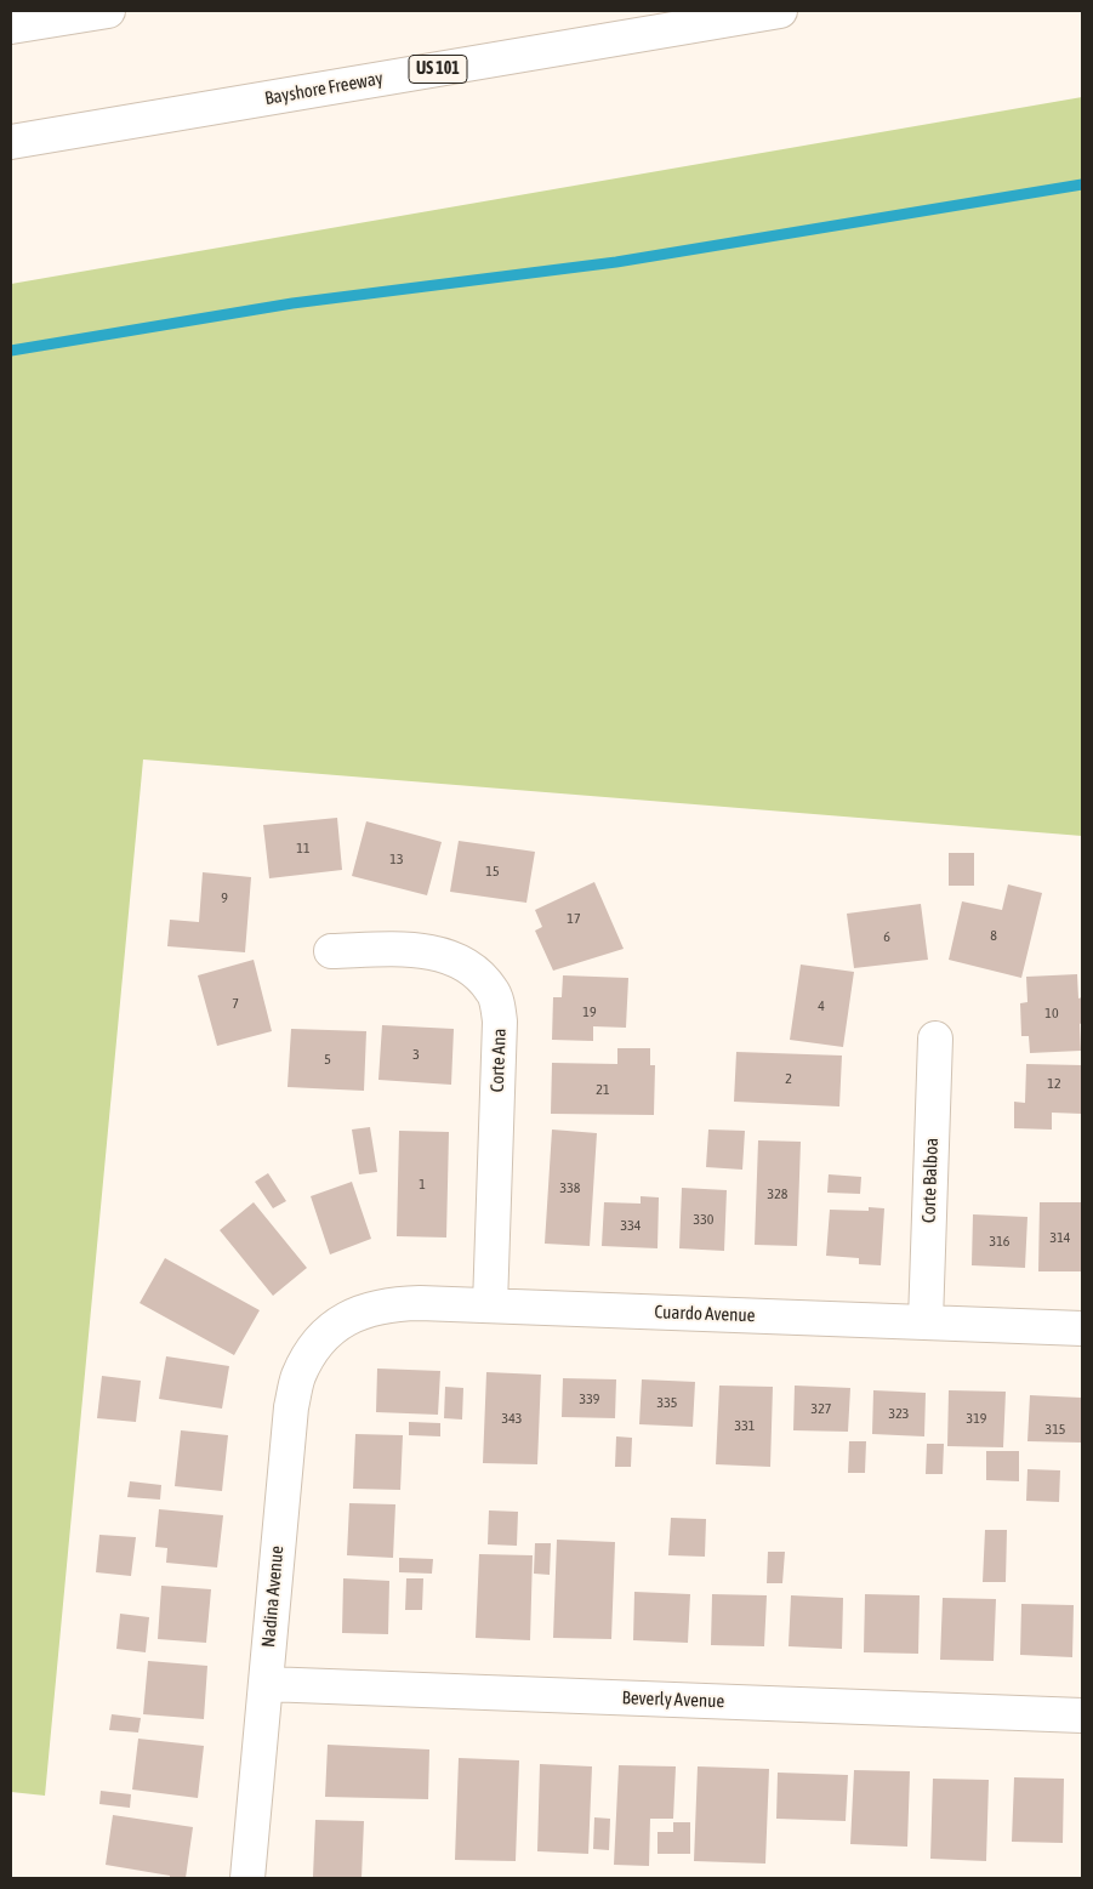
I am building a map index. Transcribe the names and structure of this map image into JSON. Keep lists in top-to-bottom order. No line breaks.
{"streets":{"main road":["US 101","Bayshore Freeway","Corte Ana","Corte Balboa","Cuardo Avenue","Nadina Avenue","Beverly Avenue"]},"crossings":[["Corte Ana","Cuardo Avenue"],["Corte Balboa","Cuardo Avenue"],["Cuardo Avenue","Nadina Avenue"],["Nadina Avenue","Beverly Avenue"]],"house_numbers":["11","13","15","9","17","8","6","7","4","19","10","3","5","2","12","21","1","338","328","330","334","314","316","339","335","327","323","343","319","331","315"]}
